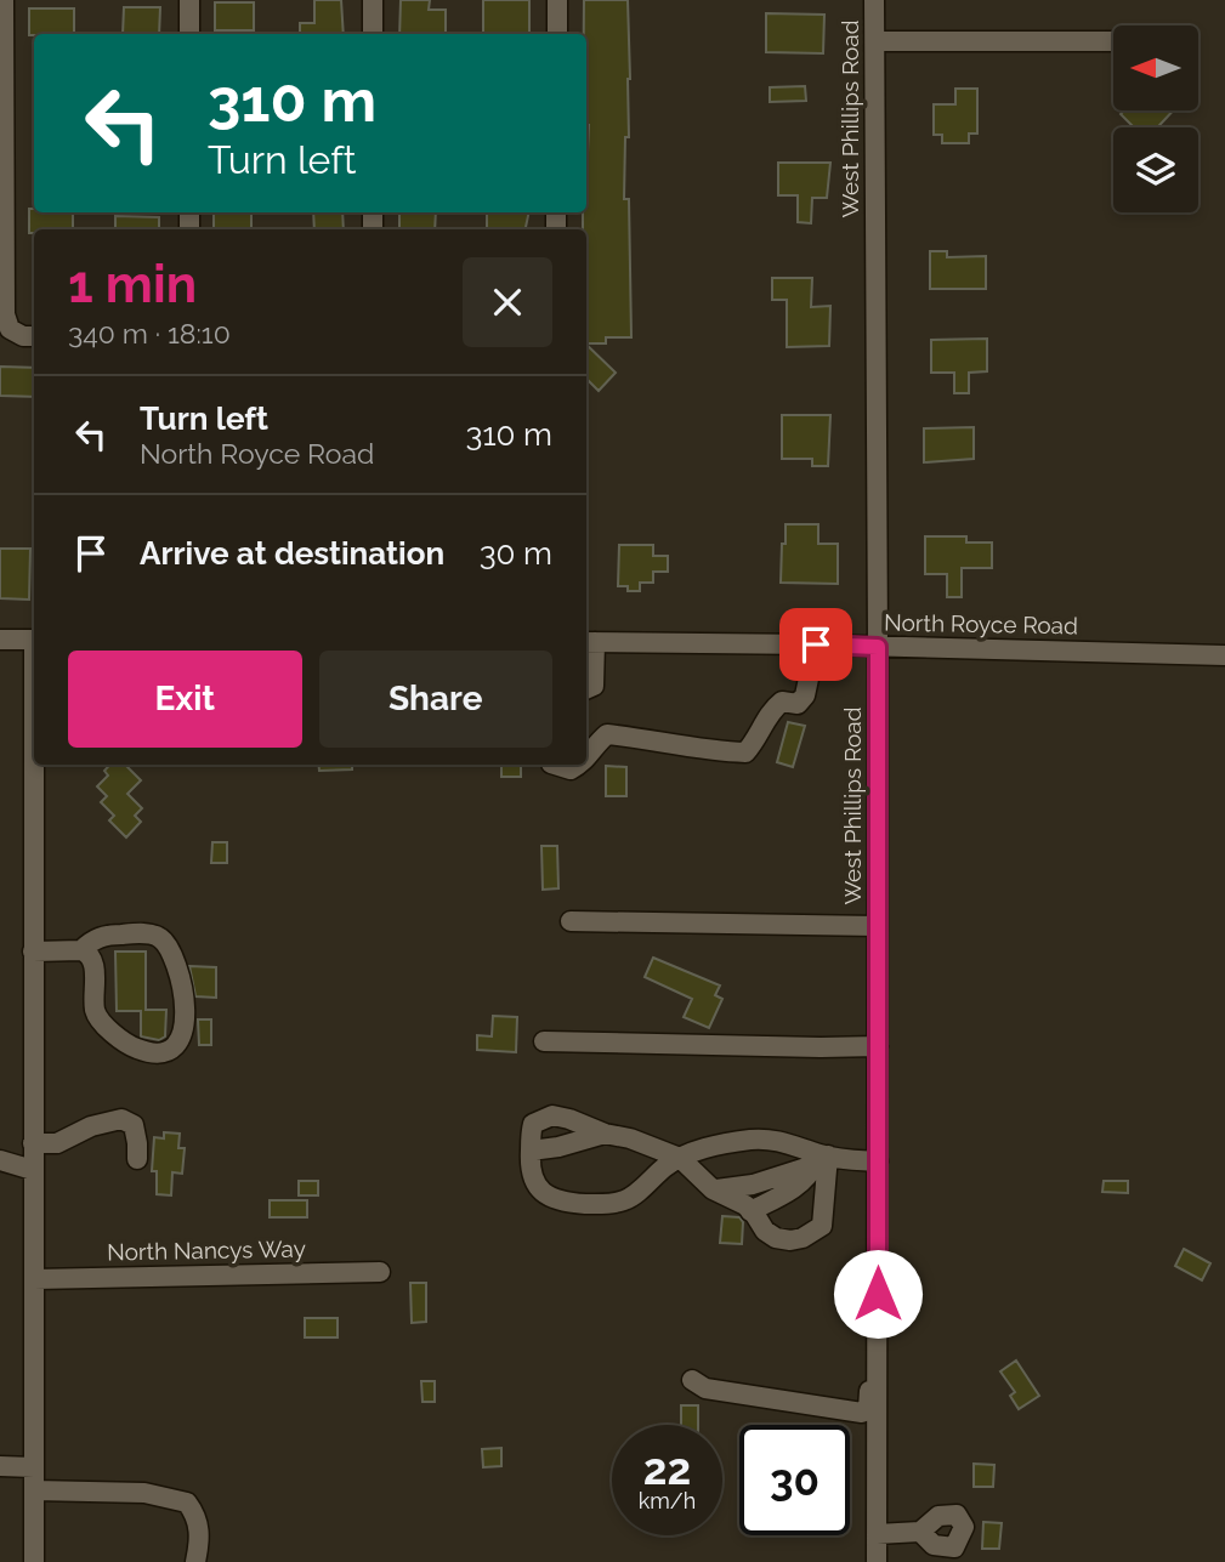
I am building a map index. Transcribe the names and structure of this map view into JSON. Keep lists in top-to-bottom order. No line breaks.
{"streets":{"street":["West Phillips Road","North Royce Road","North Nancys Way"]},"crossings":[["West Phillips Road","North Royce Road"]],"north":"left","page":{"turn":["310 m","Turn left"],"heading":["1 min","340 m · 18:10"],"list":[{"name":"Turn left","note":"North Royce Road","value":"310 m"},{"name":"Arrive at destination","value":"30 m"}],"buttons":["Exit","Share"],"speed":"22 km/h","limit":"30"}}
